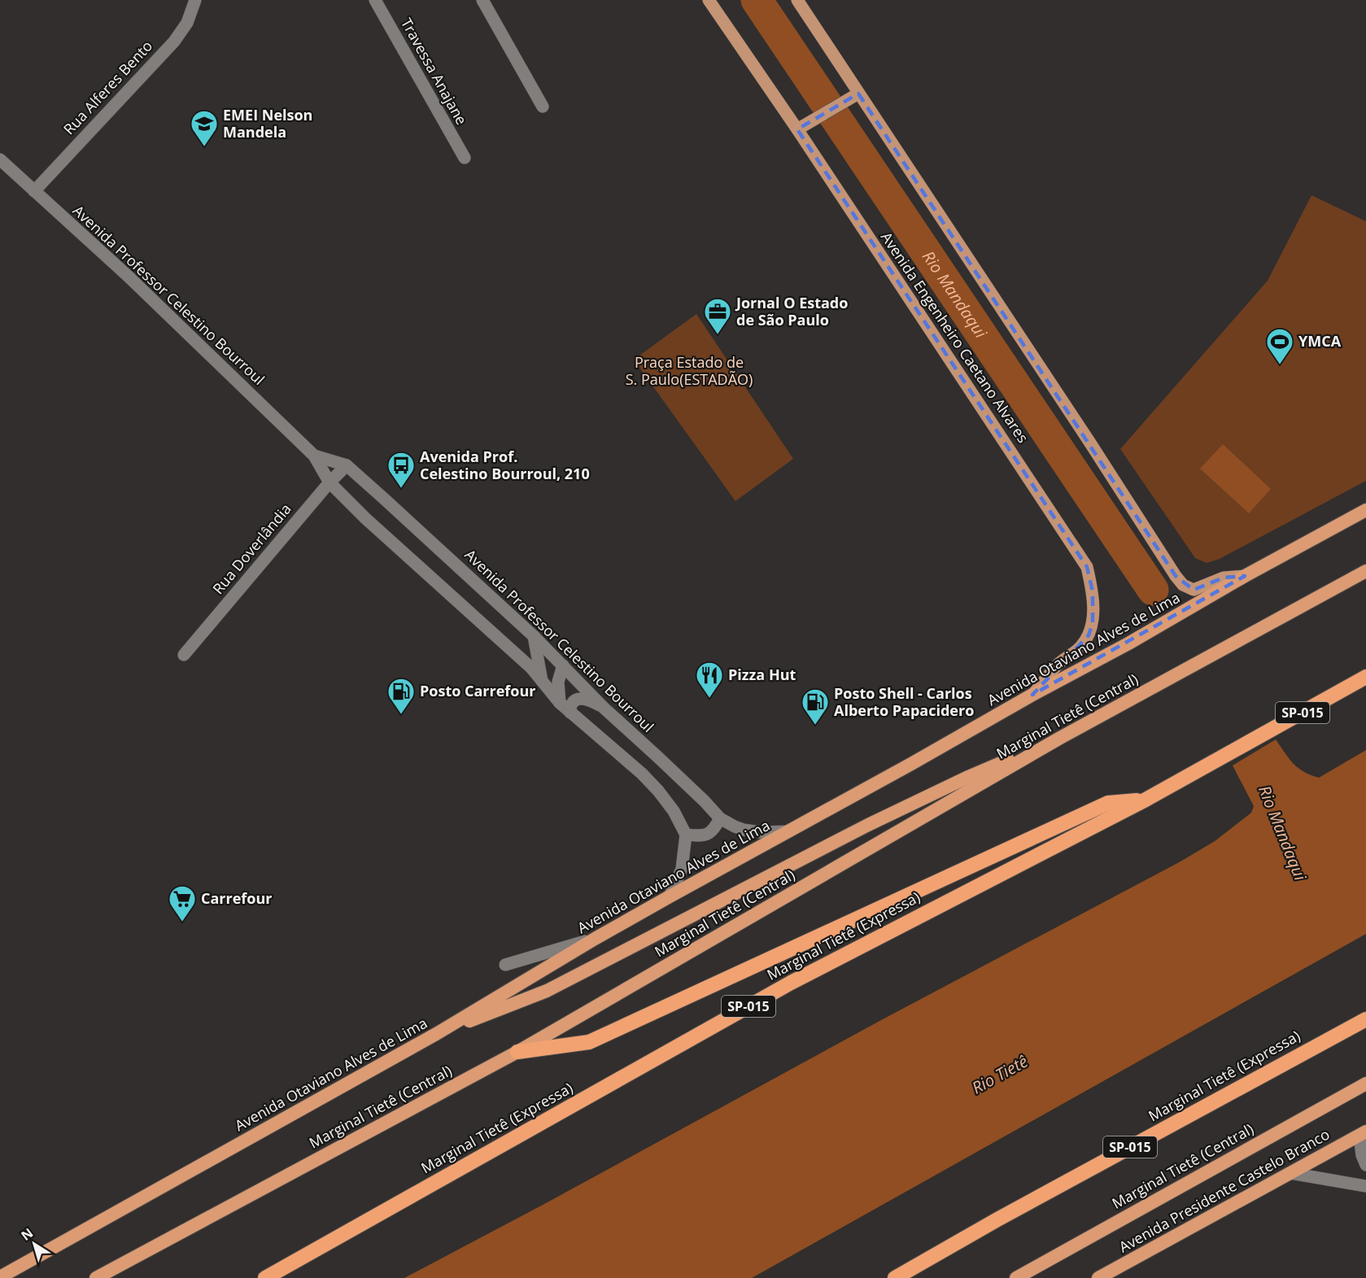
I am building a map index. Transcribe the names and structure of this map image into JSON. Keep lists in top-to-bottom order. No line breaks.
{"streets":{"highway":["Avenida Otaviano Alves de Lima","SP-015","Marginal Tietê (Central)","Marginal Tietê (Expressa)","Avenida Presidente Castelo Branco"],"main road":["Travessa Anajane","Rua Alferes Bento","Avenida Professor Celestino Bourroul","Avenida Engenheiro Caetano Alvares","Rua Doverlândia"]},"crossings":[["Rua Alferes Bento","Avenida Professor Celestino Bourroul"],["Avenida Professor Celestino Bourroul","Rua Doverlândia"],["Avenida Professor Celestino Bourroul","Avenida Otaviano Alves de Lima"],["Avenida Engenheiro Caetano Alvares","Avenida Otaviano Alves de Lima"]],"water":["Rio Mandaqui","Rio Tietê"],"parks":["Praça Estado de S. Paulo(ESTADÃO)"],"places":{"school or university":["EMEI Nelson Mandela"],"office":["Jornal O Estado de São Paulo"],"sports":["YMCA"],"bus stop":["Avenida Prof. Celestino Bourroul, 210"],"restaurant":["Pizza Hut"],"fuel station":["Posto Carrefour","Posto Shell - Carlos Alberto Papacidero"],"supermarket":["Carrefour"]},"north":"top left"}
